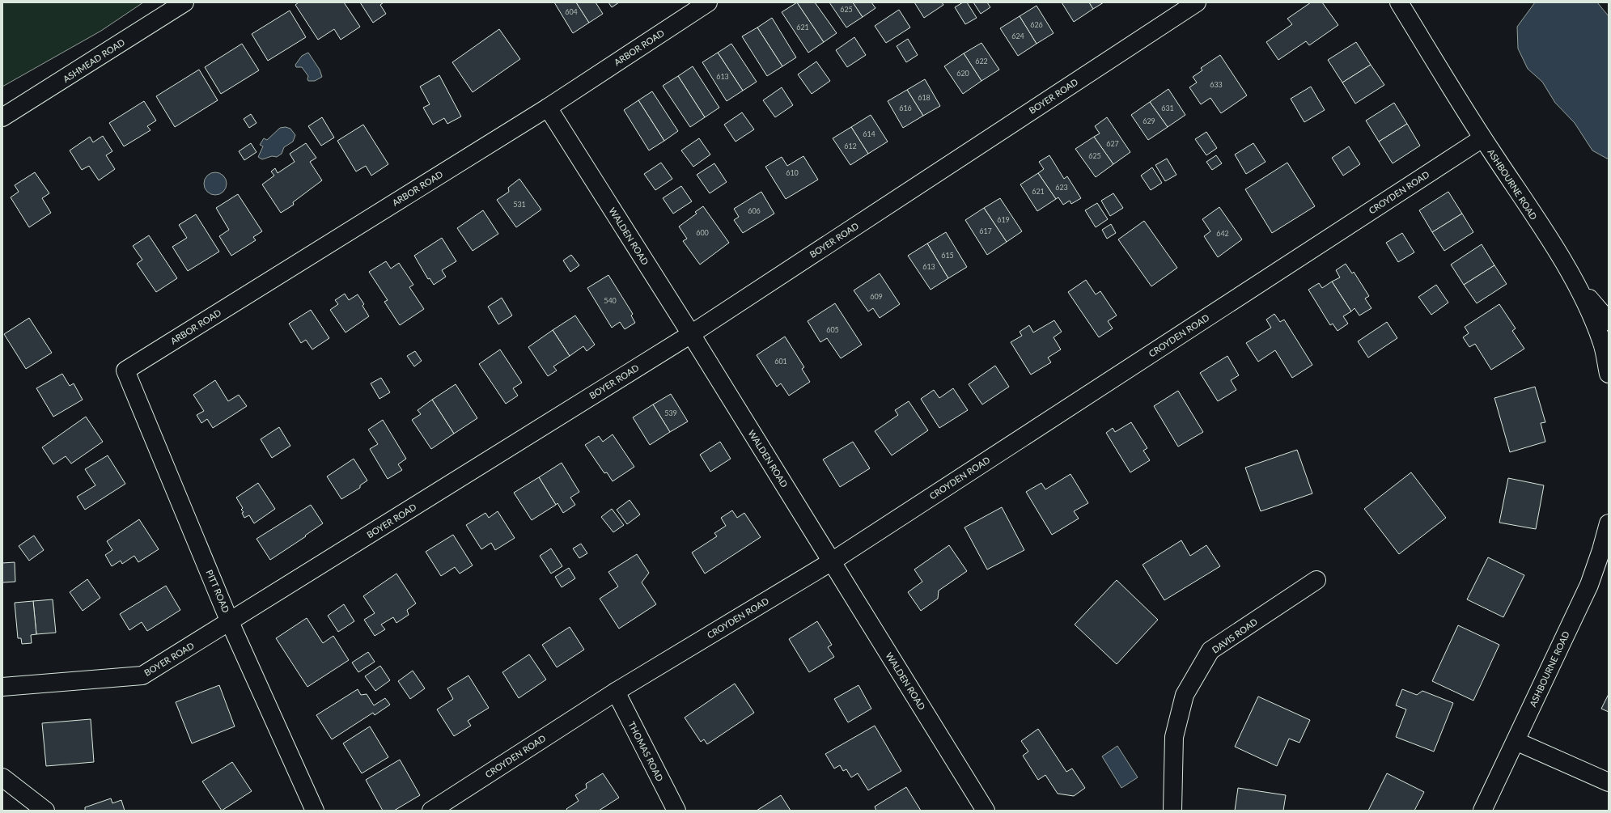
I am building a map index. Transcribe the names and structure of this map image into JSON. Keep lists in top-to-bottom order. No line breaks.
{"streets":{"street":["ARBOR ROAD","ASHMEAD ROAD","BOYER ROAD","ASHBOURNE ROAD","CROYDEN ROAD","WALDEN ROAD","PITT ROAD","DAVIS ROAD","THOMAS ROAD"]},"crossings":[["ARBOR ROAD","WALDEN ROAD"],["ARBOR ROAD","PITT ROAD"],["BOYER ROAD","WALDEN ROAD"],["BOYER ROAD","PITT ROAD"],["ASHBOURNE ROAD","CROYDEN ROAD"],["CROYDEN ROAD","WALDEN ROAD"],["CROYDEN ROAD","THOMAS ROAD"]],"house_numbers":["625","604","626","621","624","622","620","613","633","618","616","631","629","614","627","612","625","610","623","621","531","606","619","617","600","642","615","613","609","540","605","601","539"]}
